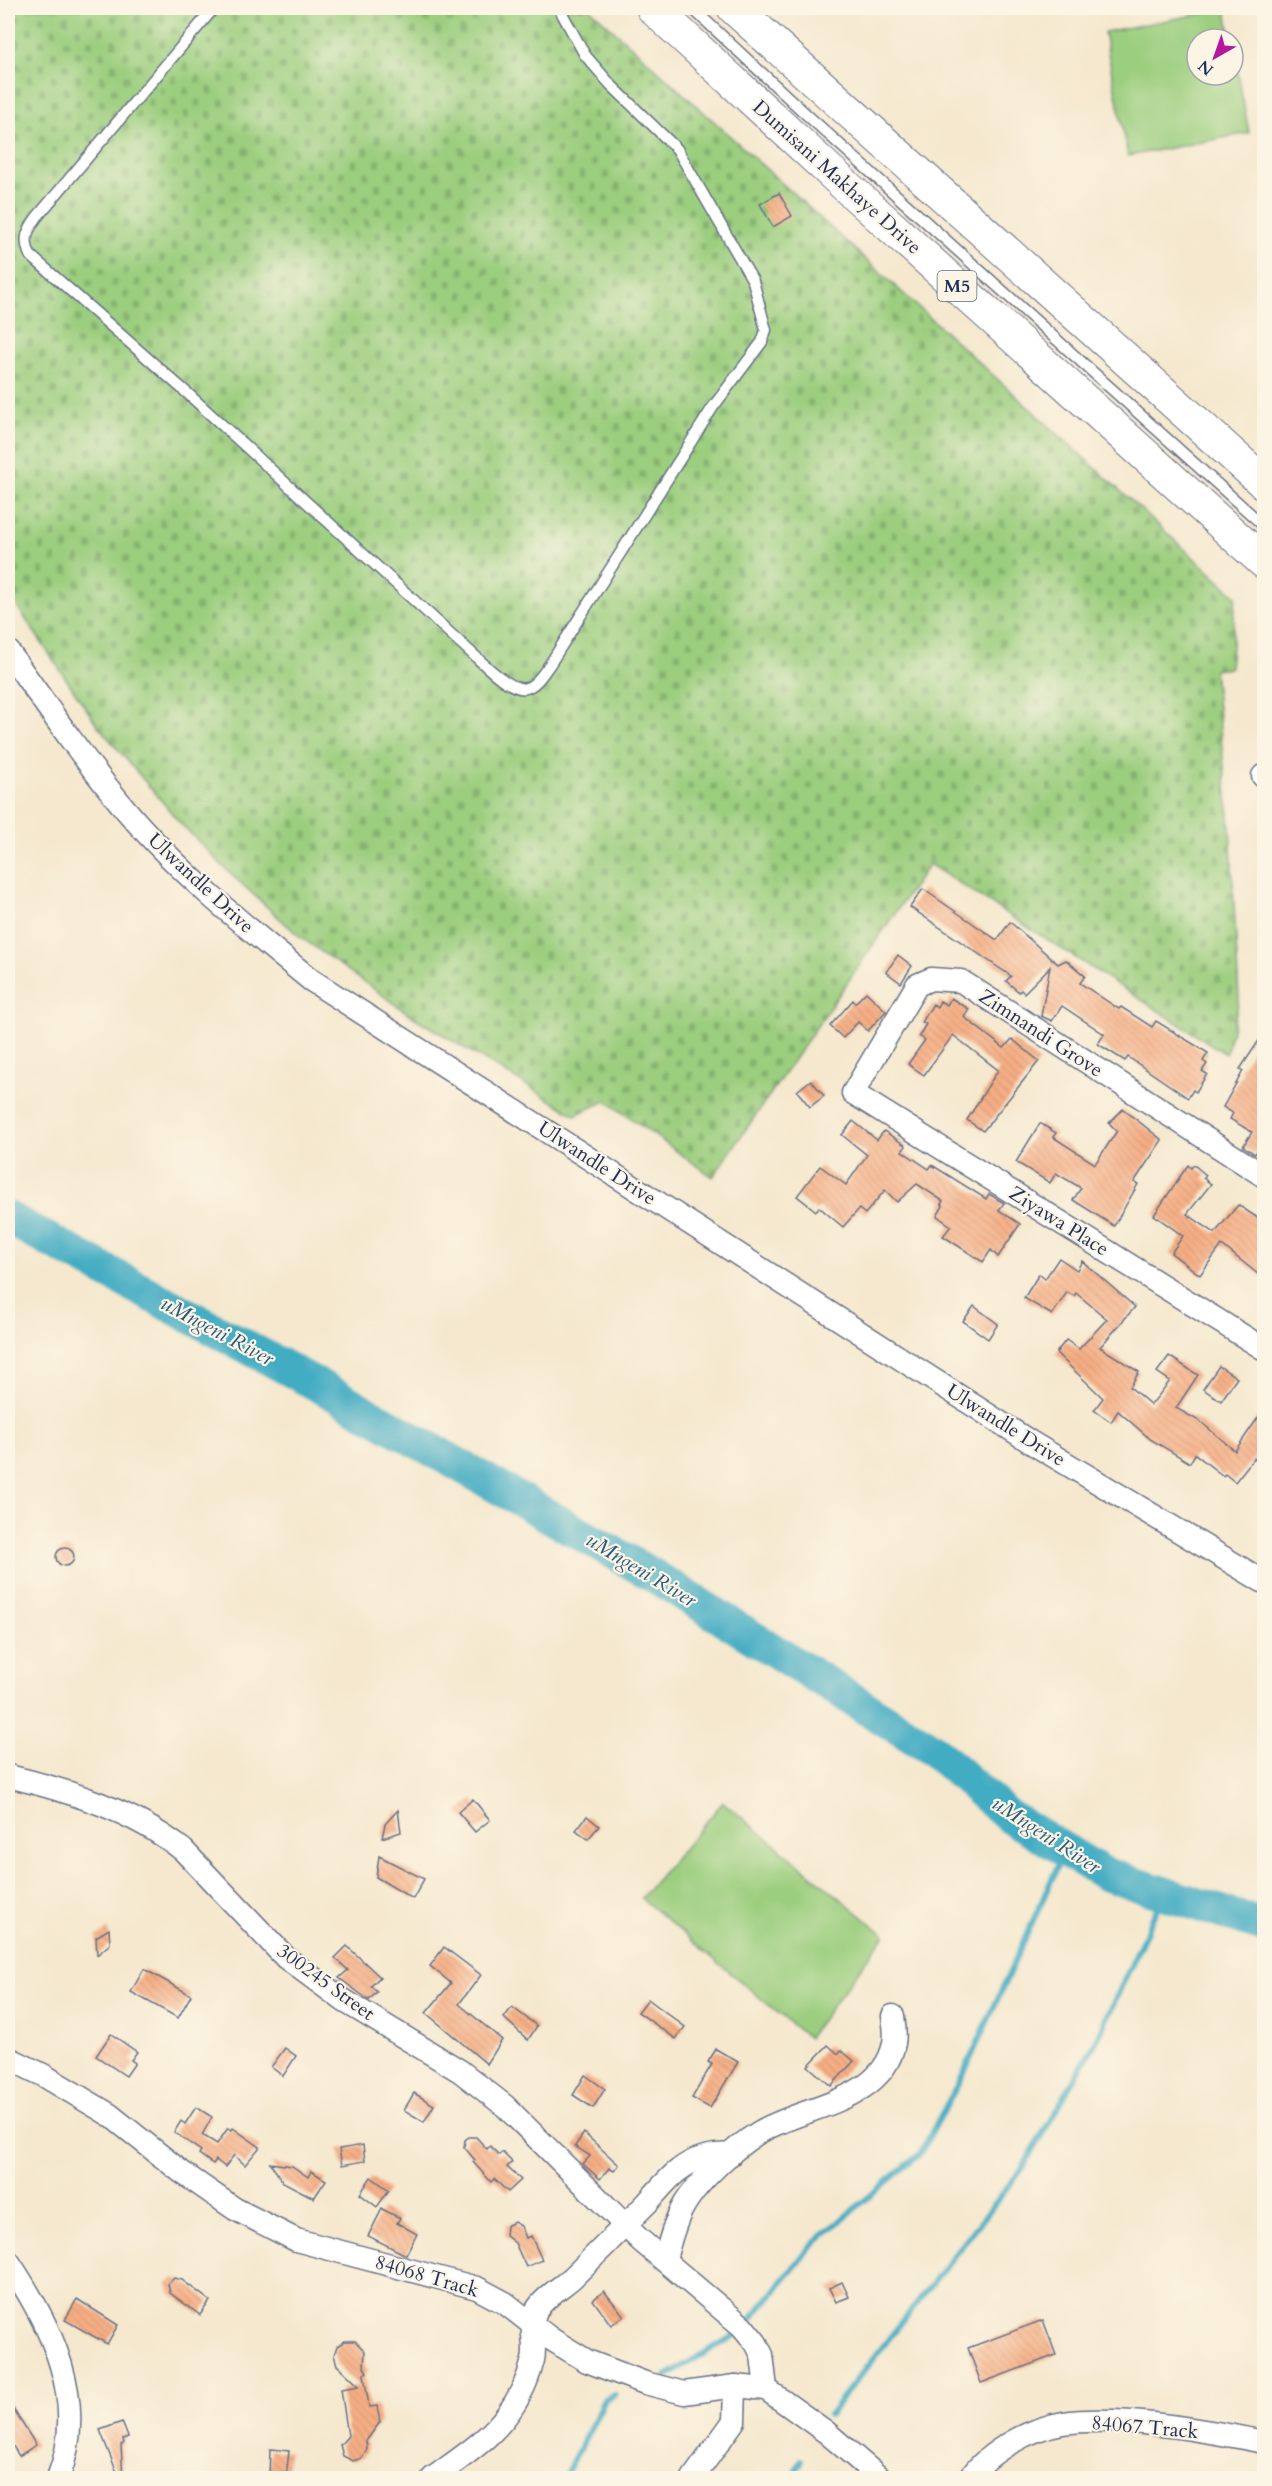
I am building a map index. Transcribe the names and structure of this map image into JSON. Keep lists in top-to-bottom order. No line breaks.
{"streets":{"main road":["Dumisani Makhaye Drive","M5"],"street":["Ulwandle Drive","Zimnandi Grove","Ziyawa Place","300245 Street","84068 Track","84067 Track"]},"crossings":[["Zimnandi Grove","Ziyawa Place"],["300245 Street","84068 Track"]],"water":["uMngeni River"],"north":"bottom left"}
